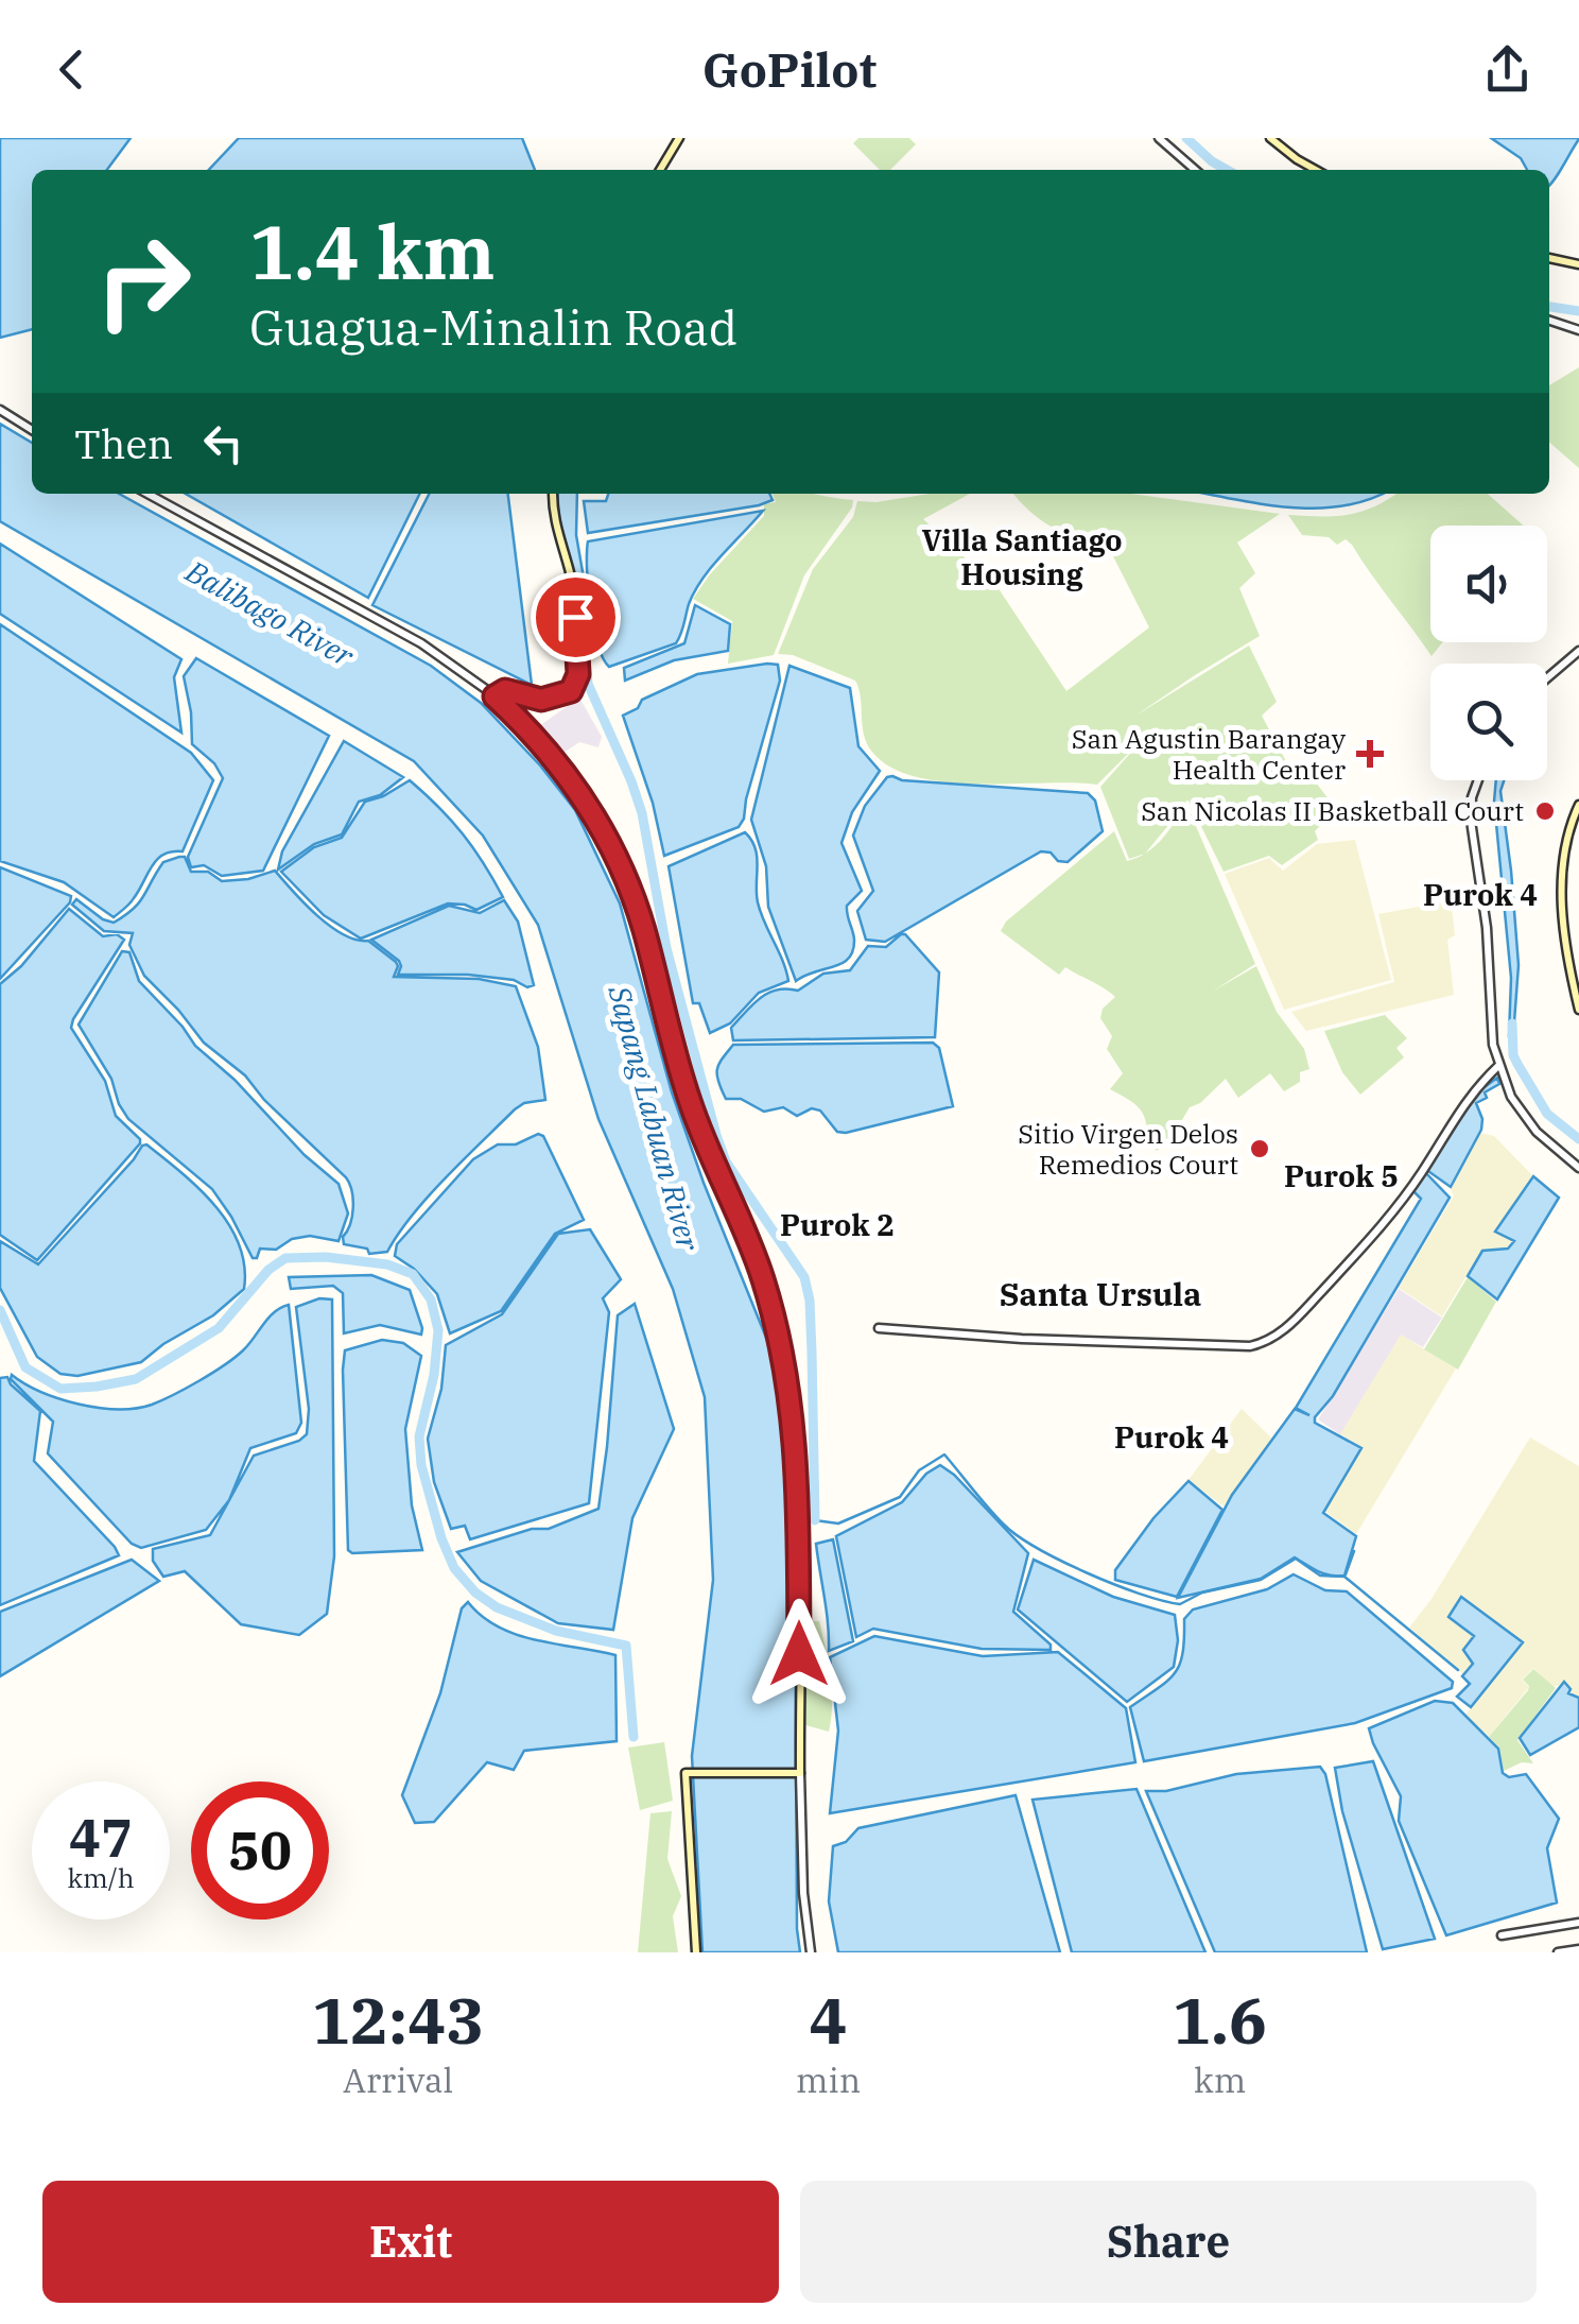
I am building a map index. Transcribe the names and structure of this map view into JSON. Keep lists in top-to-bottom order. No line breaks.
{"districts":["Villa Santiago Housing","Purok 4","Purok 5","Purok 2","Santa Ursula","Purok 4"],"water":["Balibago River","Sapang Labuan River"],"places":{"health":["San Agustin Barangay Health Center"],"other":["San Nicolas II Basketball Court","Sitio Virgen Delos Remedios Court"]},"page":{"header":"GoPilot","turn":["1.4 km","Guagua-Minalin Road"],"then":"Then","speed":"47 km/h","limit":"50","eta":["12:43","Arrival","4","min","1.6","km"],"buttons":["Exit","Share"]}}
